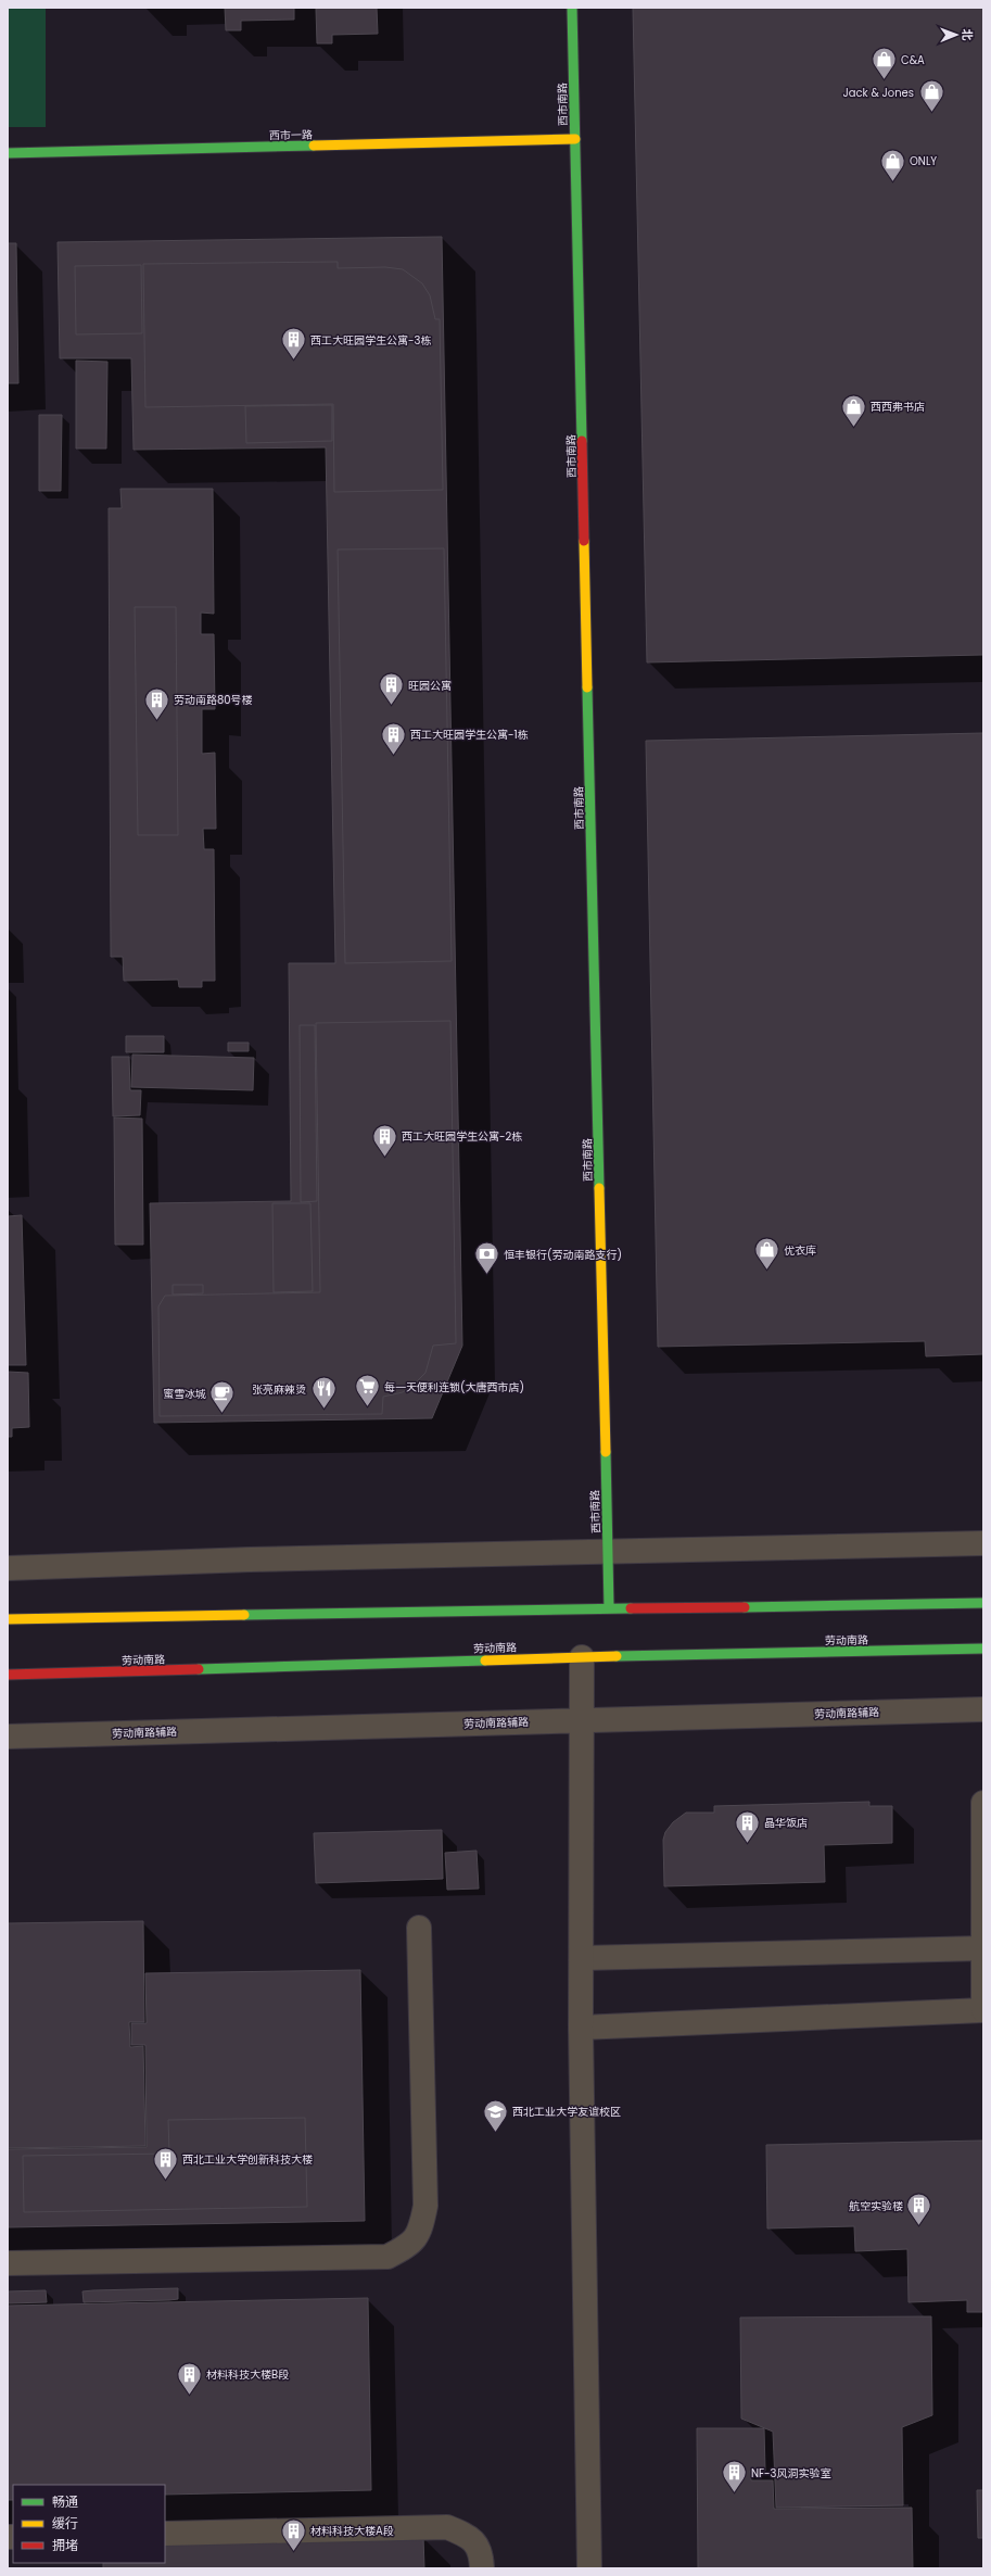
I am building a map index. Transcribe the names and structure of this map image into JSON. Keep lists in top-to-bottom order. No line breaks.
{"streets":{"street":["西市南路","西市一路","劳动南路","劳动南路辅路"]},"crossings":[["西市南路","西市一路"]],"places":{"shop":["C&A","Jack & Jones","ONLY","西西弗书店","优衣库"],"building":["西工大旺园学生公寓-3栋","旺园公寓","劳动南路80号楼","西工大旺园学生公寓-1栋","西工大旺园学生公寓-2栋","晶华饭店","西北工业大学创新科技大楼","航空实验楼","材料科技大楼B段","NF-3风洞实验室","材料科技大楼A段"],"bank":["恒丰银行(劳动南路支行)"],"supermarket":["每一天便利连锁(大唐西市店)"],"restaurant":["张亮麻辣烫"],"cafe":["蜜雪冰城"],"school or university":["西北工业大学友谊校区"]},"legend":["畅通","缓行","拥堵"],"north":"right"}
